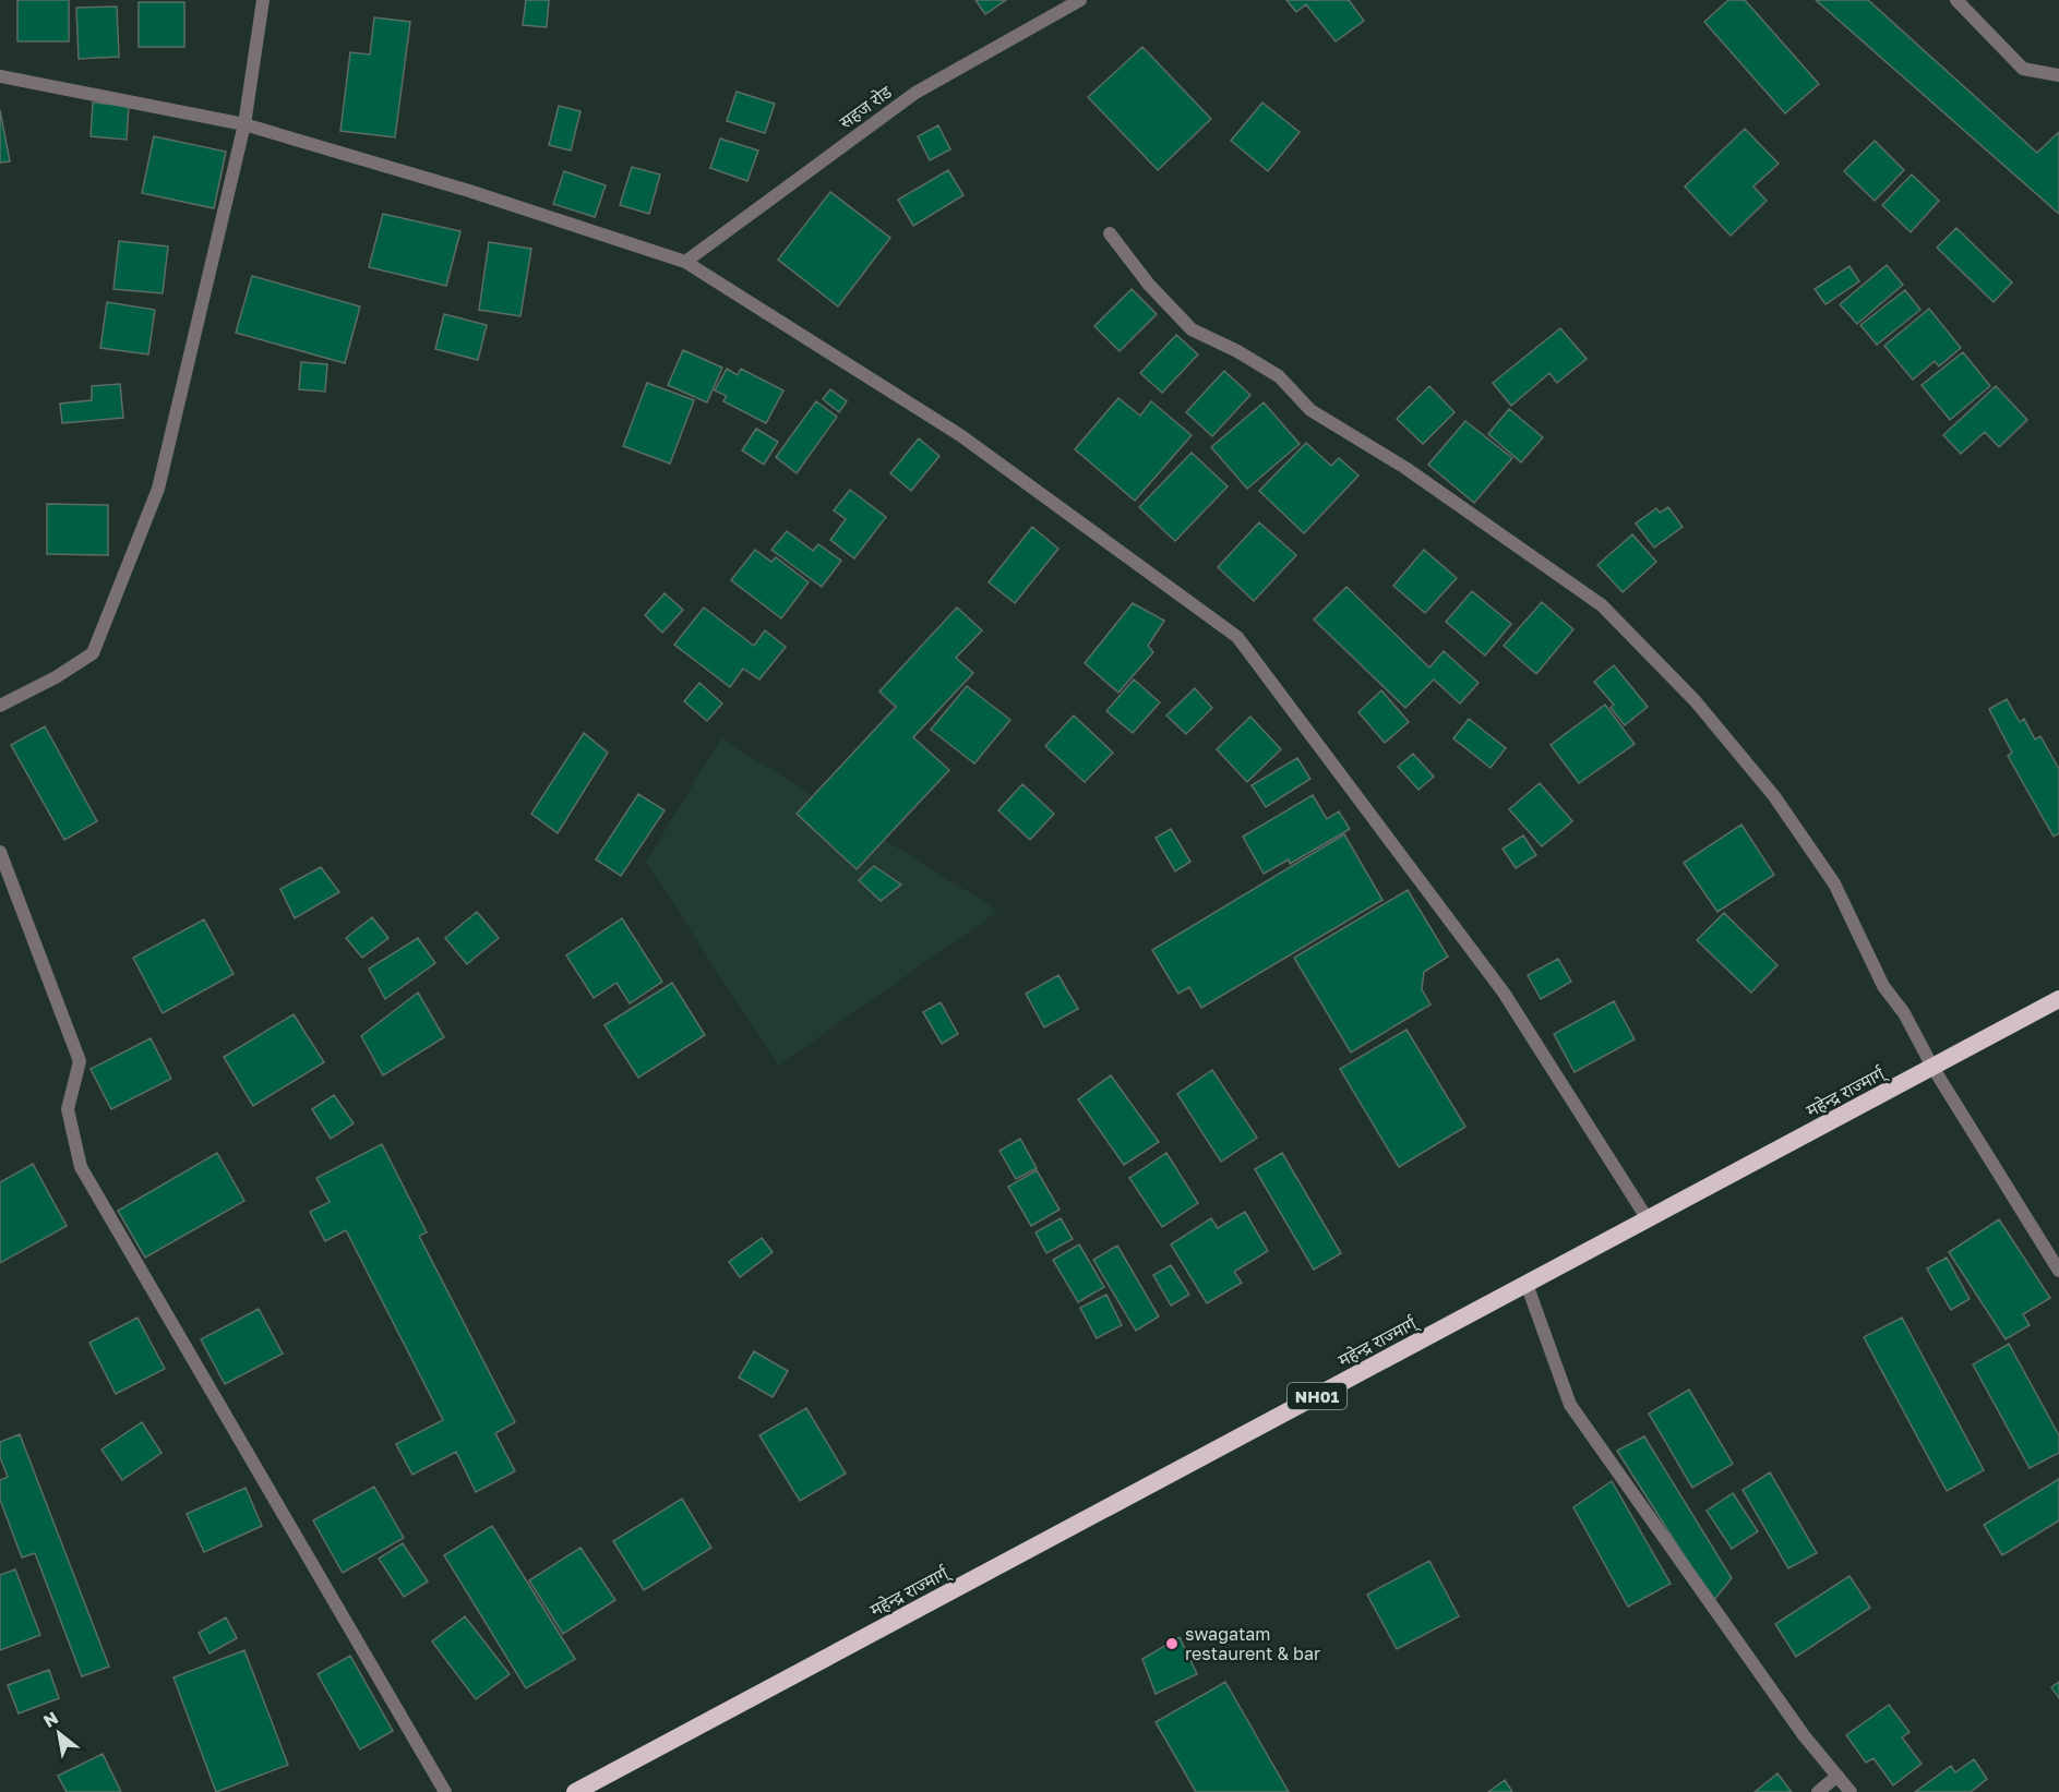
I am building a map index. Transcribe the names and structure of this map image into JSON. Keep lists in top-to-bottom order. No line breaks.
{"streets":{"highway":["महेन्द्र राज्मार्ग्","NH01"],"street":["सहज रोड"]},"places":["swagatam restaurent & bar"],"north":"top left"}
